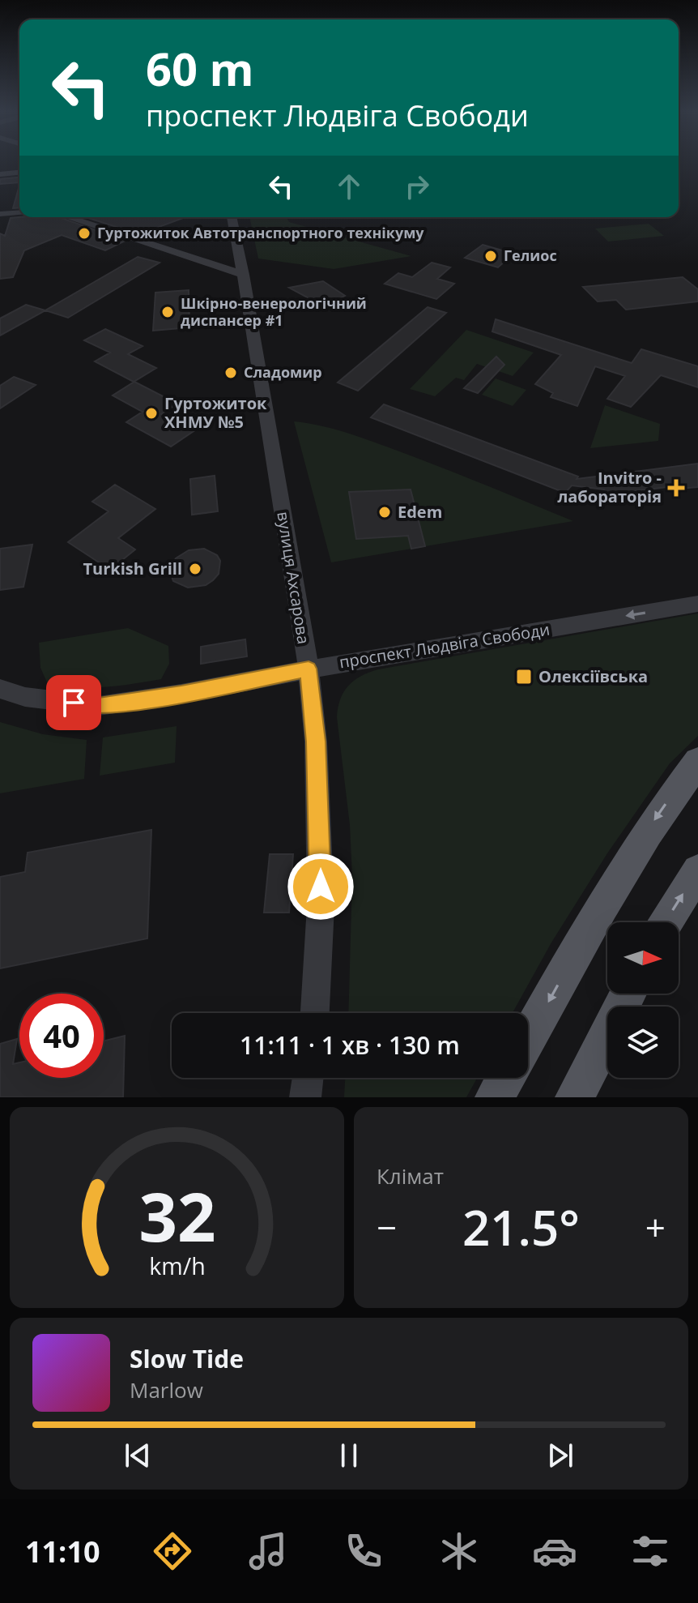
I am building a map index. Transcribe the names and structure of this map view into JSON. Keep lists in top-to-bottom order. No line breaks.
{"streets":{"street":["вулиця Ахсарова","проспект Людвіга Свободи"]},"crossings":[["вулиця Ахсарова","проспект Людвіга Свободи"]],"one_way":["проспект Людвіга Свободи"],"places":{"other":["Гуртожиток Автотранспортного технікуму","Гелиос","Шкірно-венерологічний диспансер #1","Сладомир","Гуртожиток ХНМУ №5","Edem","Turkish Grill"],"health":["Invitro - лабораторія"],"transit":["Олексіївська"]},"north":"right","page":{"turn":["60 m","проспект Людвіга Свободи"],"limit":"40","trip":"11:11 · 1 хв · 130 m","tile":"Клімат","heat":["−","21.5°","+"],"song":["Slow Tide","Marlow"],"tabs":"11:10","gauge":["32","km/h"]}}
